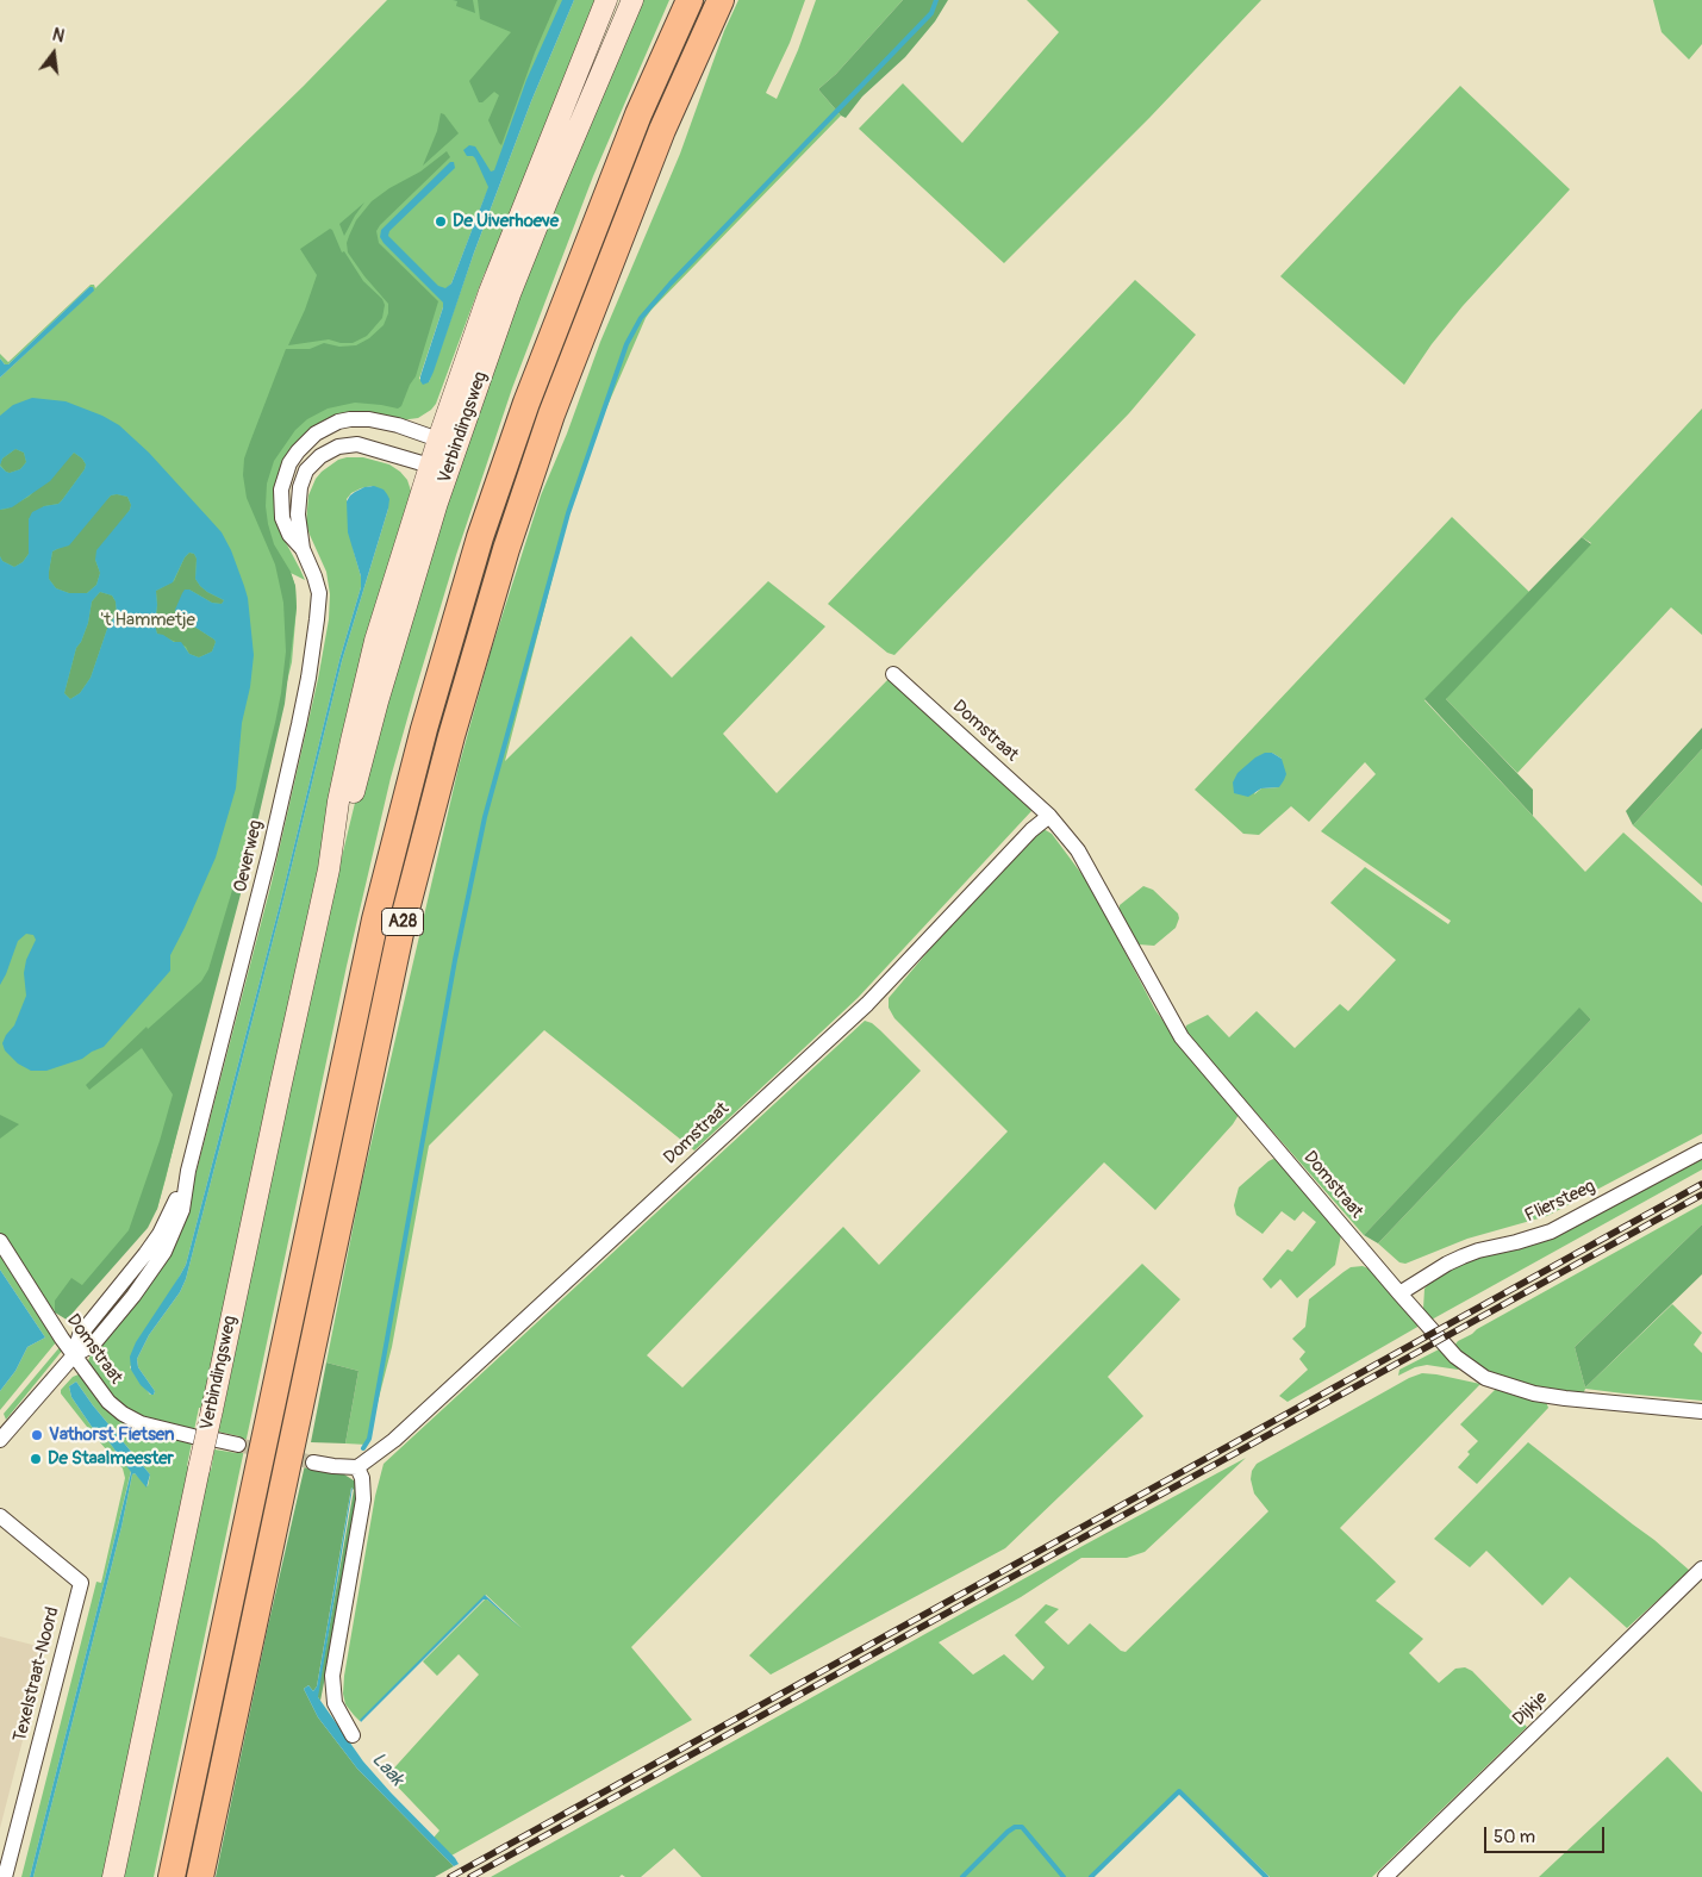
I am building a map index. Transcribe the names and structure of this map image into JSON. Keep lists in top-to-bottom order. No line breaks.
{"streets":{"highway":["A28"],"main road":["Verbindingsweg"],"street":["Domstraat","Oeverweg","Fliersteeg","Texelstraat-Noord","Dijkje"]},"crossings":[["Verbindingsweg","Oeverweg"],["Domstraat","Oeverweg"],["Domstraat","Fliersteeg"]],"water":["Laak"],"parks":["'t Hammetje"],"places":["De Uiverhoeve","Vathorst Fietsen","De Staalmeester"],"scale_bar":"50 m","north":"top"}
